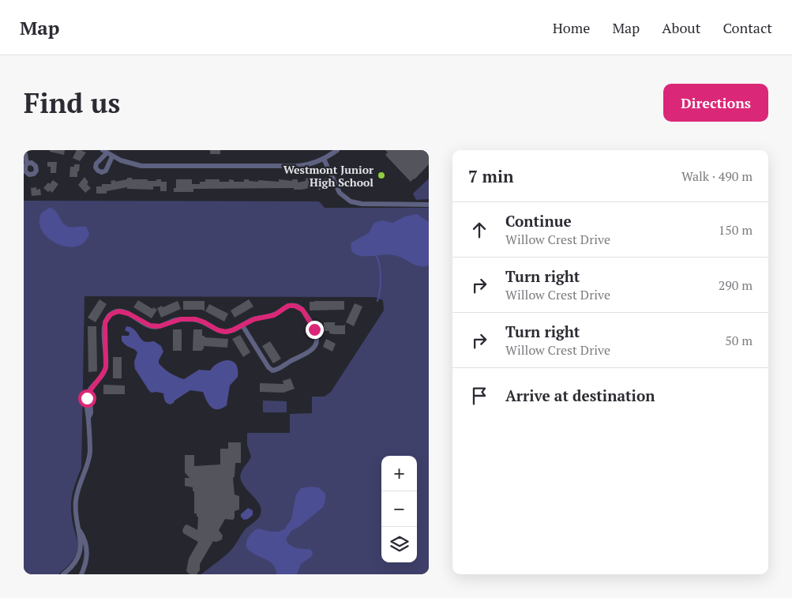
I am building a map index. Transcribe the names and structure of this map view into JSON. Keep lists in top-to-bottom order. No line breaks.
{"places":["Westmont Junior High School"],"page":{"header":"Map","nav":["Home","Map","About","Contact"],"buttons":"Directions","title":"Find us","heading":["7 min","Walk · 490 m"],"list":[["Continue","Willow Crest Drive","150 m"],["Turn right","Willow Crest Drive","290 m"],["Turn right","Willow Crest Drive","50 m"],"Arrive at destination"],"map_buttons":["+","−"]}}
